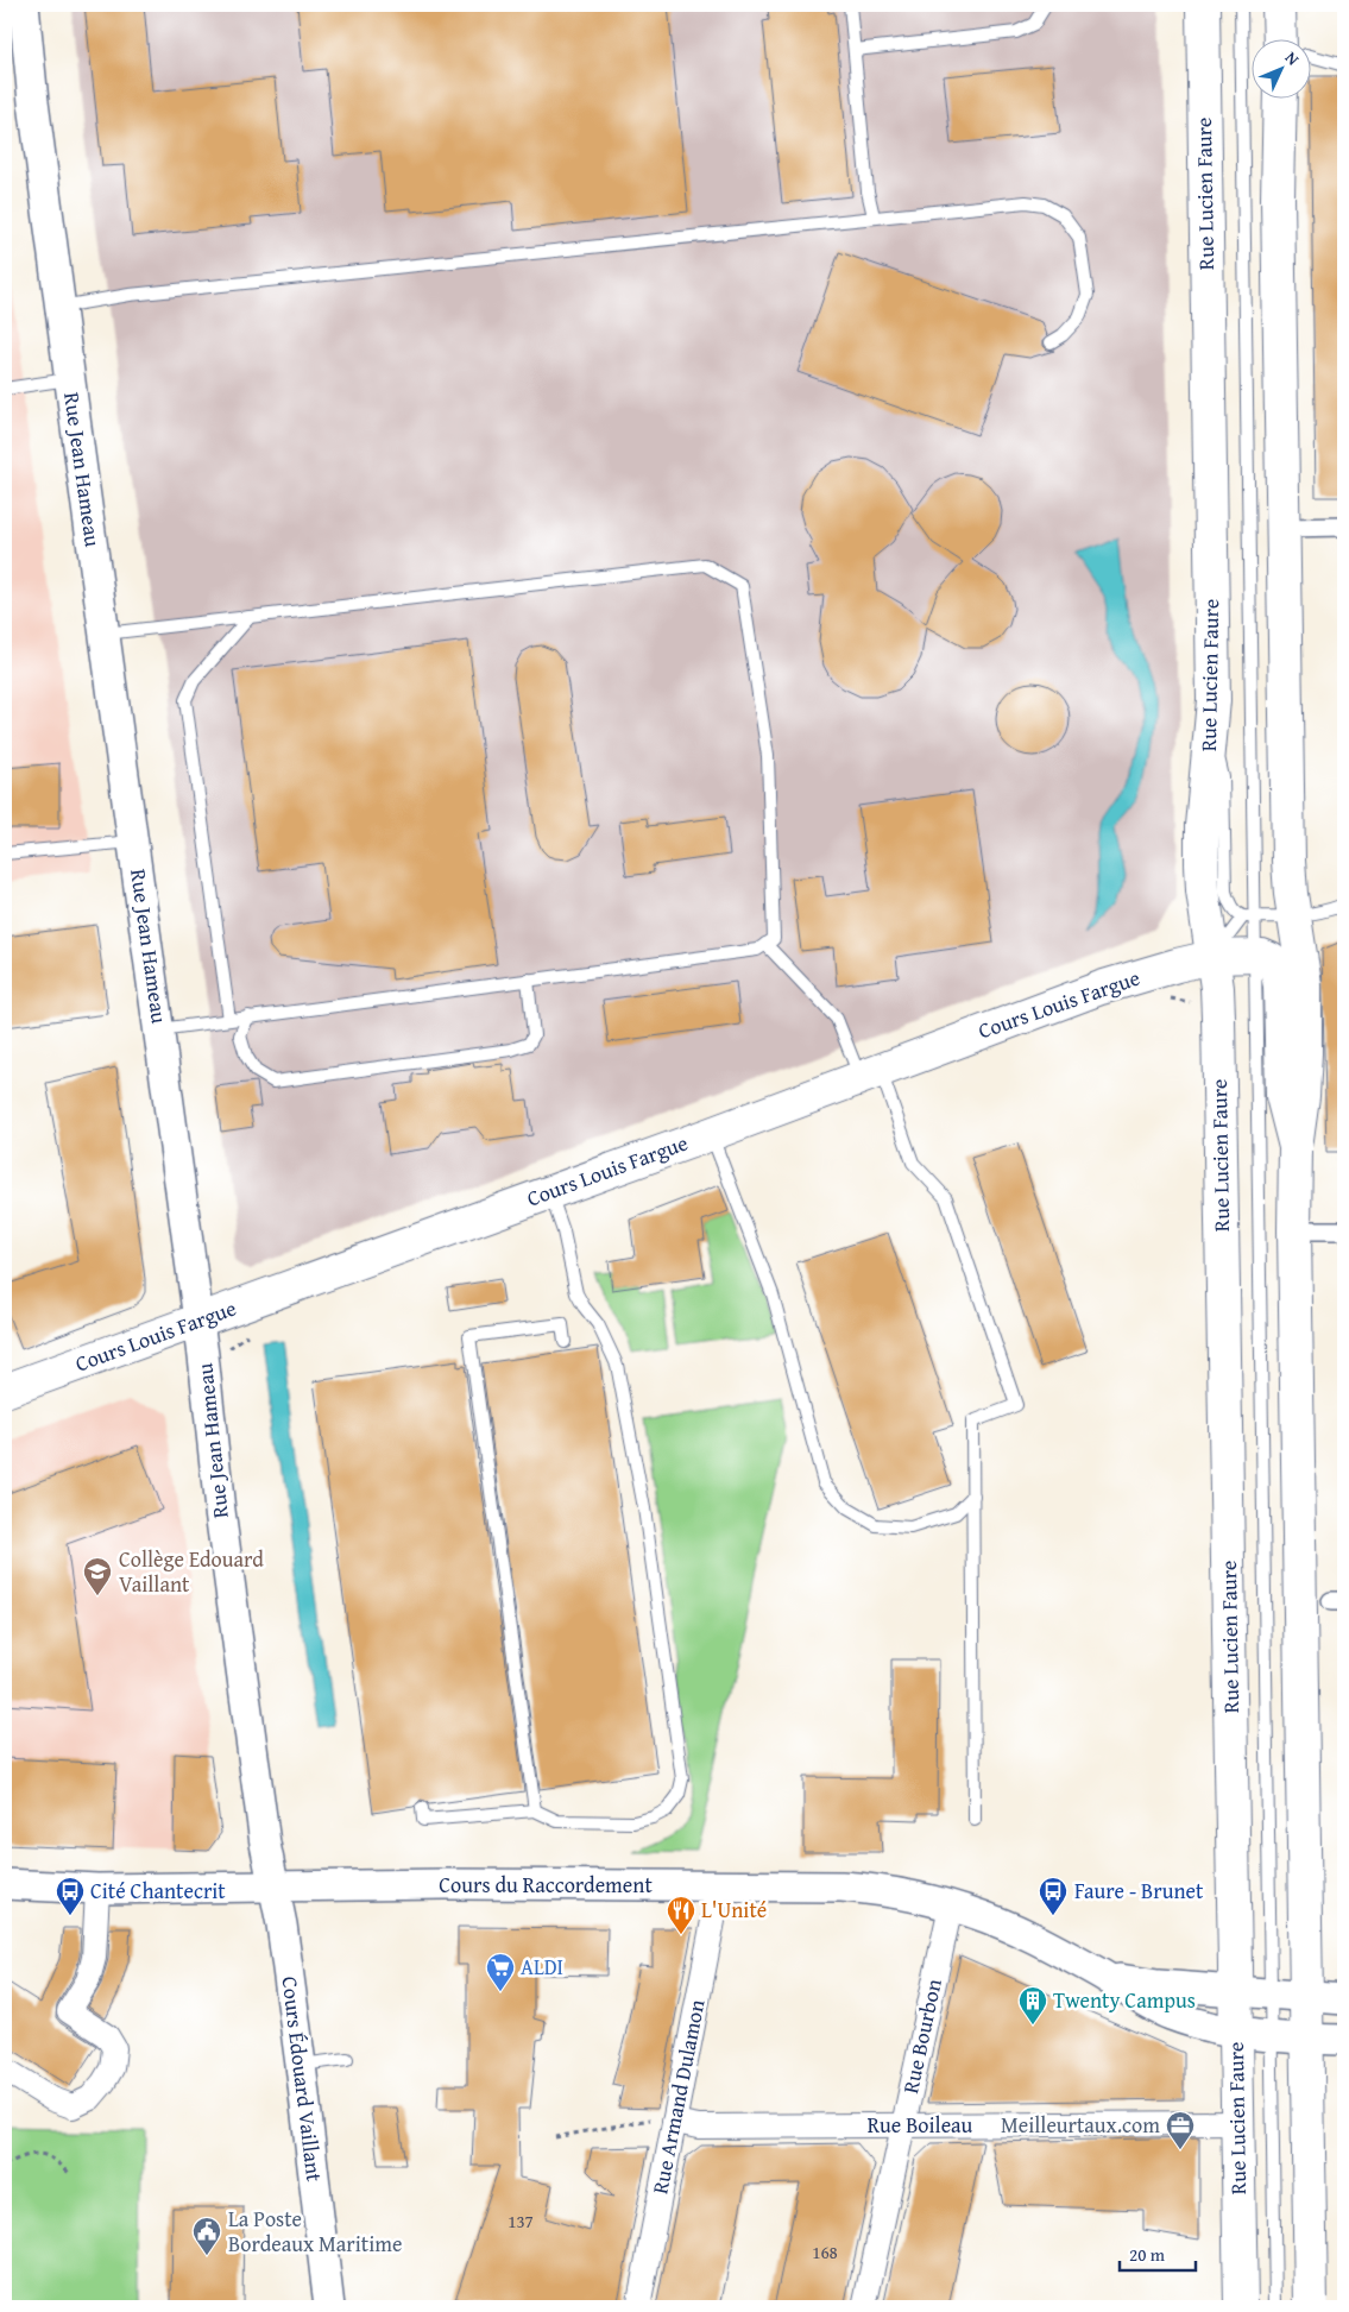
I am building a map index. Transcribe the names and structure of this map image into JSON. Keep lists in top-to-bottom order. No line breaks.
{"streets":{"main road":["Rue Lucien Faure","Cours Louis Fargue"],"street":["Rue Jean Hameau","Cours du Raccordement","Rue Bourbon","Cours Édouard Vaillant","Rue Armand Dulamon","Rue Boileau"]},"crossings":[["Rue Lucien Faure","Cours Louis Fargue"],["Rue Lucien Faure","Cours du Raccordement"],["Rue Lucien Faure","Rue Boileau"],["Rue Jean Hameau","Cours Louis Fargue"],["Rue Jean Hameau","Cours du Raccordement"],["Rue Jean Hameau","Cours Édouard Vaillant"],["Cours du Raccordement","Rue Bourbon"],["Cours du Raccordement","Cours Édouard Vaillant"],["Cours du Raccordement","Rue Armand Dulamon"],["Rue Bourbon","Rue Boileau"],["Rue Armand Dulamon","Rue Boileau"]],"places":{"school or university":["Collège Edouard Vaillant"],"bus stop":["Cité Chantecrit","Faure - Brunet"],"restaurant":["L'Unité"],"supermarket":["ALDI"],"building":["Twenty Campus"],"office":["Meilleurtaux.com"],"public building":["La Poste Bordeaux Maritime"]},"house_numbers":["137","168"],"scale_bar":"20 m","north":"top right"}
